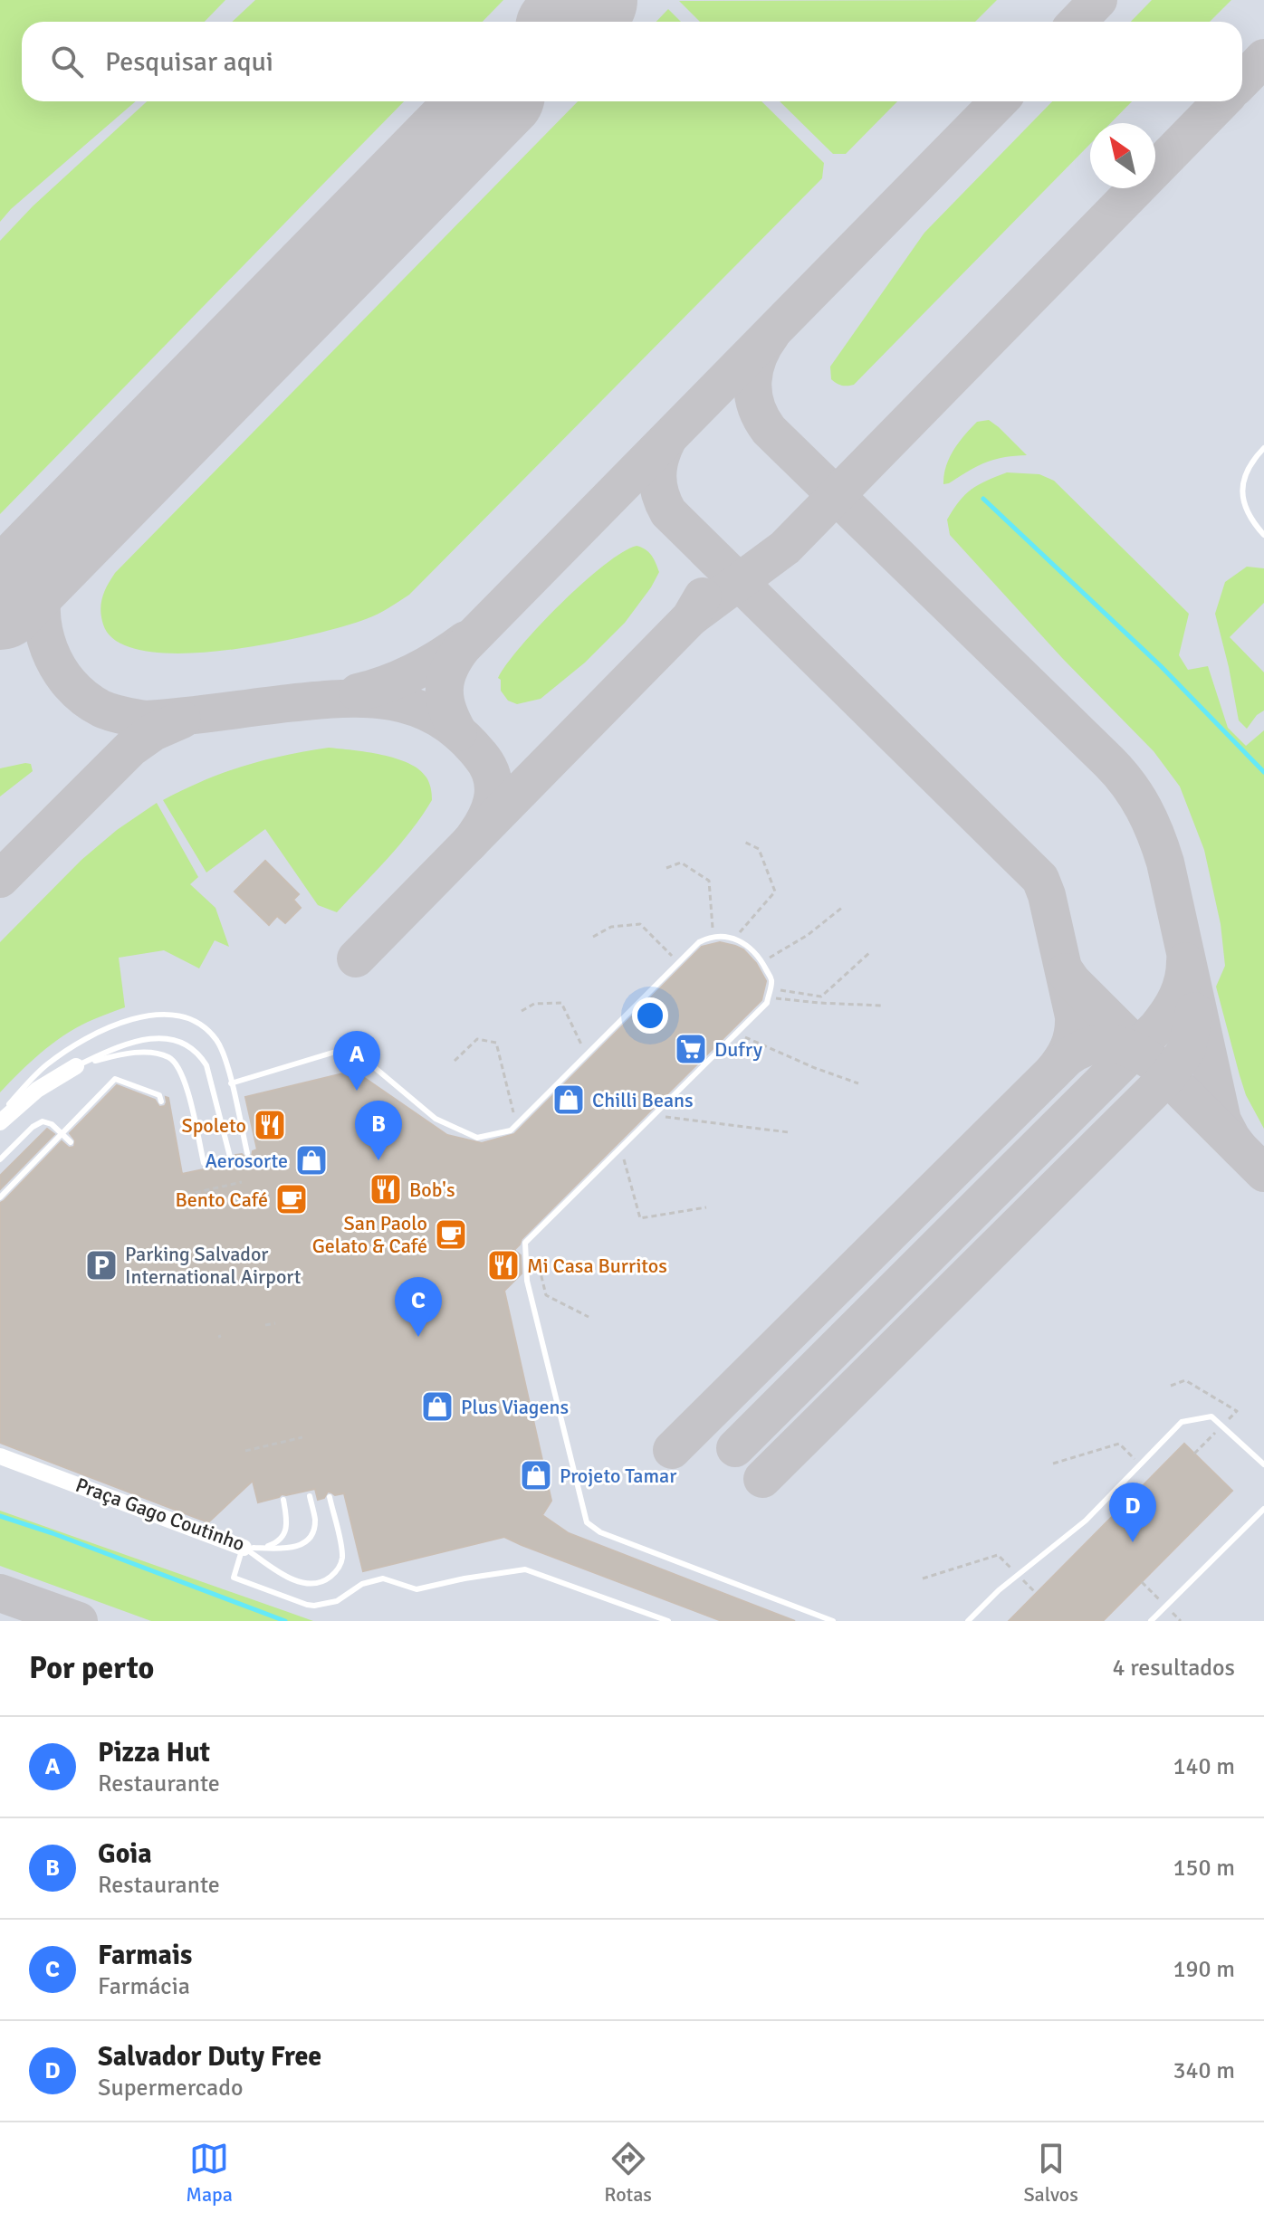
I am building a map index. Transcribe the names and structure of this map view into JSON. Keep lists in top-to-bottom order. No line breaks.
{"streets":{"main road":["Praça Gago Coutinho"]},"places":{"supermarket":["Dufry"],"shop":["Chilli Beans","Aerosorte","Plus Viagens","Projeto Tamar"],"restaurant":["Spoleto","Bob's","Mi Casa Burritos"],"cafe":["Bento Café","San Paolo Gelato & Café"],"parking":["Parking Salvador International Airport"]},"north":"top left","page":{"search":"Pesquisar aqui","pins":["A","B","C","D"],"heading":["Por perto","4 resultados"],"list":[{"mark":"A","name":"Pizza Hut","note":"Restaurante","value":"140 m"},{"mark":"B","name":"Goia","note":"Restaurante","value":"150 m"},{"mark":"C","name":"Farmais","note":"Farmácia","value":"190 m"},{"mark":"D","name":"Salvador Duty Free","note":"Supermercado","value":"340 m"}],"nav":["Mapa","Rotas","Salvos"]}}
